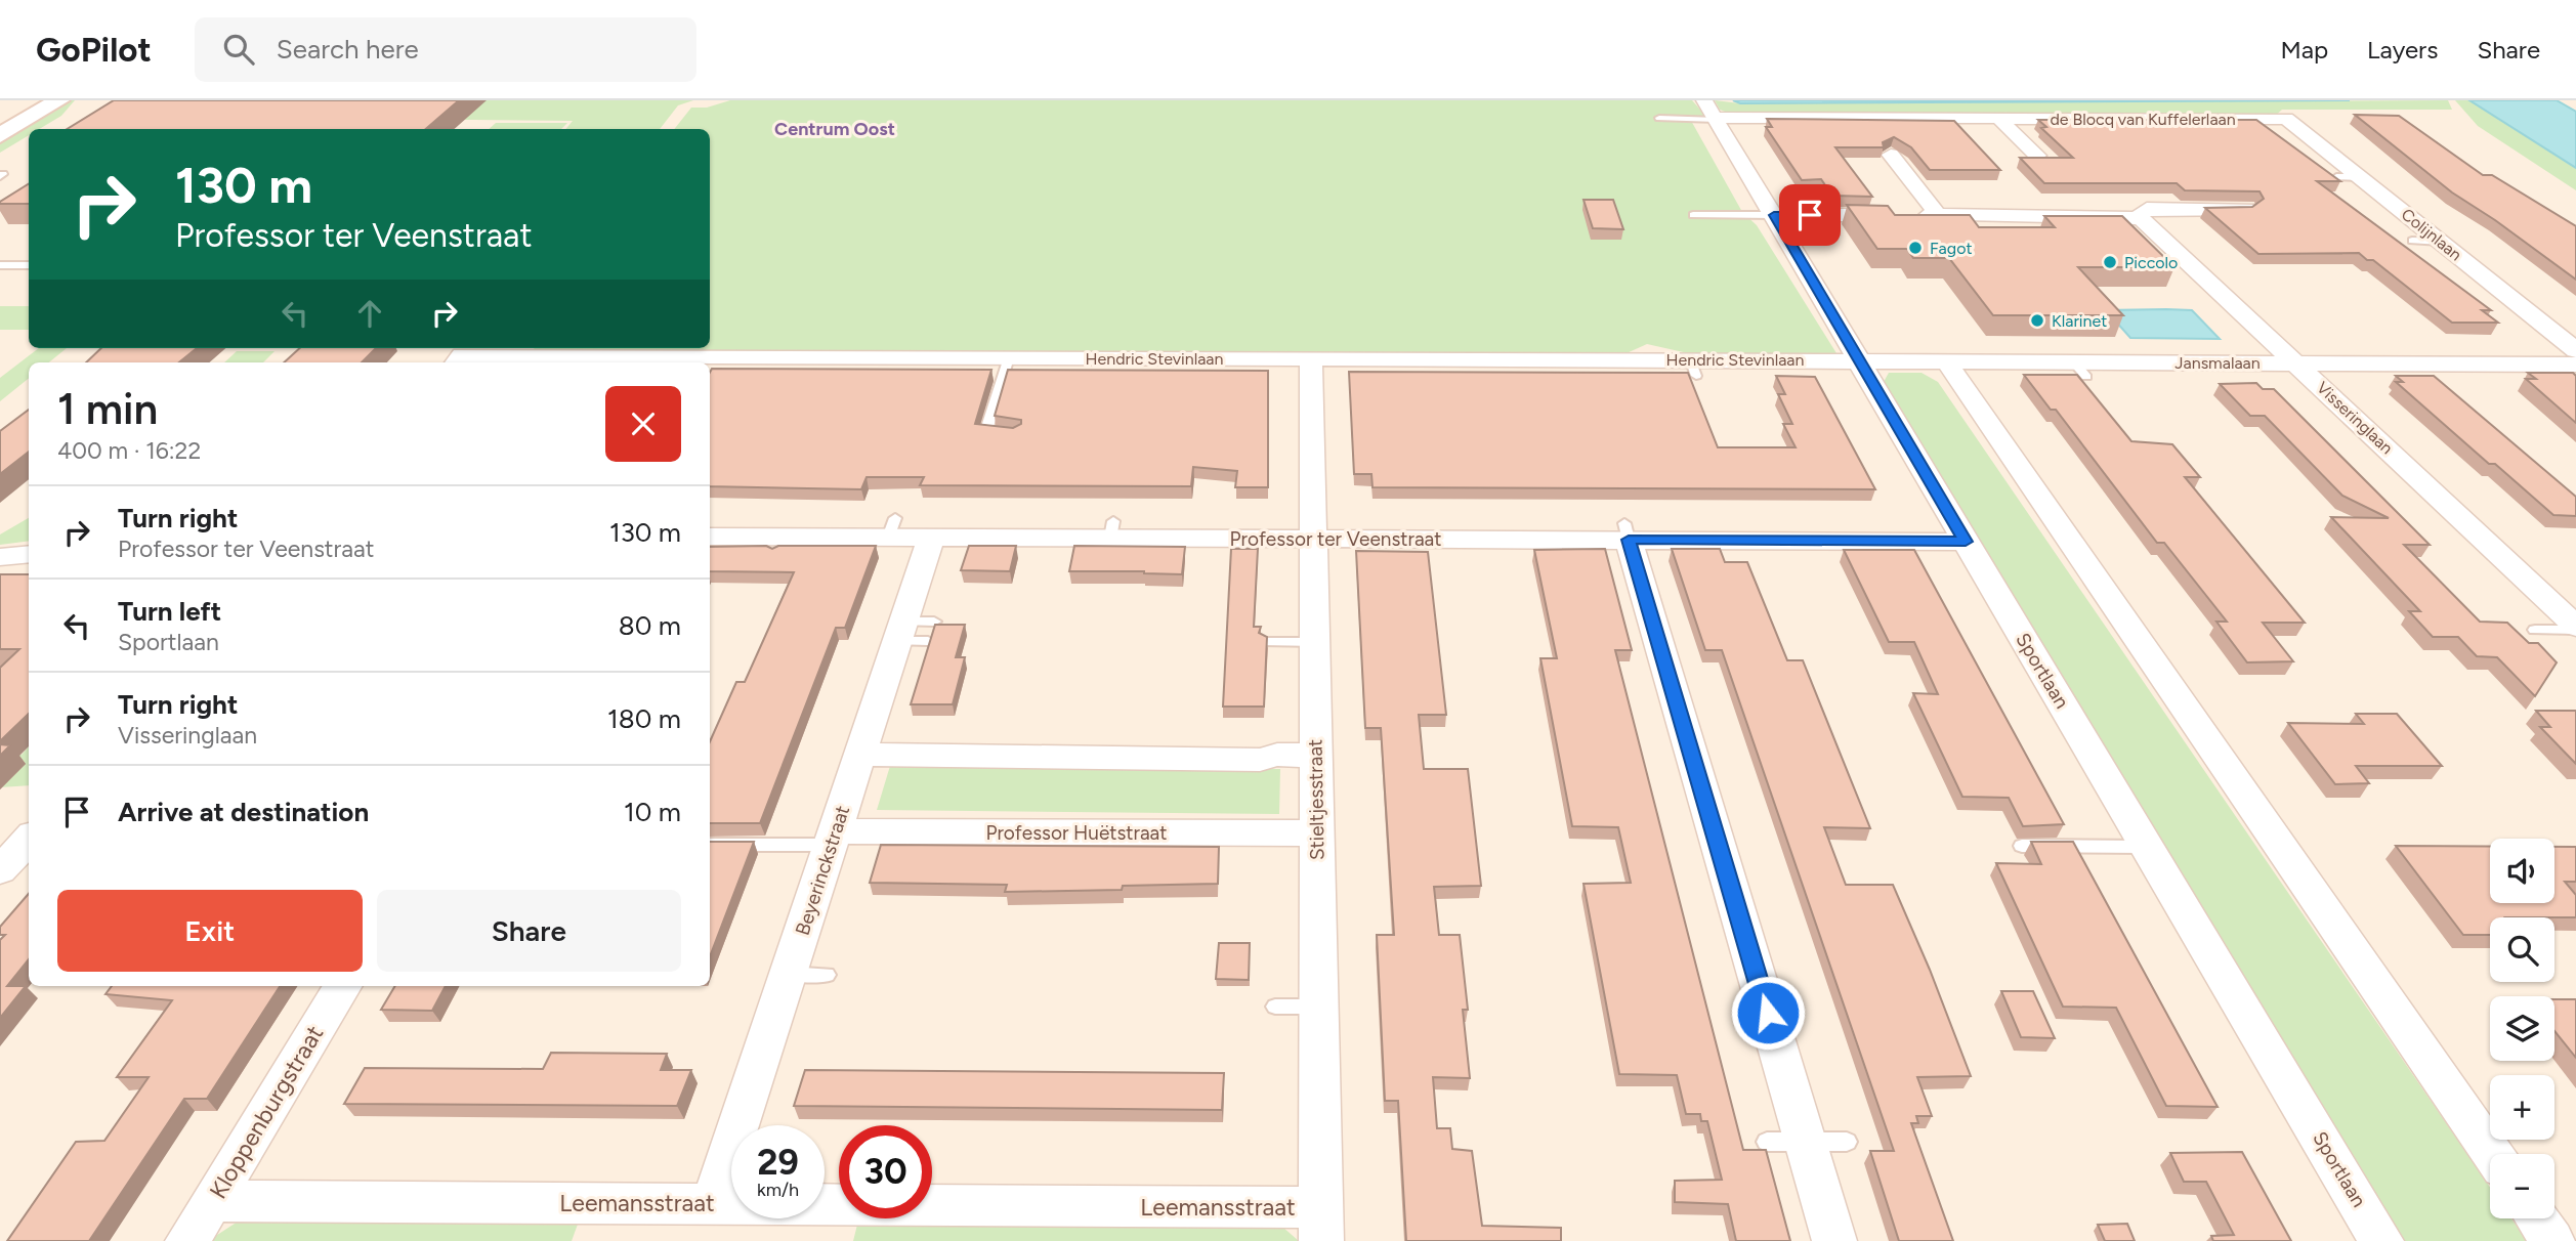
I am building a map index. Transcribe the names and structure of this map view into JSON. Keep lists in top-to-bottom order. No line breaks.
{"streets":{"street":["de Blocq van Kuffelerlaan","Colijnlaan","Hendric Stevinlaan","Jansmalaan","Visseringlaan","Professor ter Veenstraat","Sportlaan","Stieltjesstraat","Professor Huëtstraat","Beyerinckstraat","Kloppenburgstraat","Leemansstraat"]},"crossings":[["de Blocq van Kuffelerlaan","Colijnlaan"],["de Blocq van Kuffelerlaan","Sportlaan"],["Hendric Stevinlaan","Jansmalaan"],["Hendric Stevinlaan","Sportlaan"],["Hendric Stevinlaan","Stieltjesstraat"],["Jansmalaan","Visseringlaan"],["Jansmalaan","Sportlaan"],["Professor ter Veenstraat","Sportlaan"],["Professor ter Veenstraat","Stieltjesstraat"],["Professor ter Veenstraat","Beyerinckstraat"],["Stieltjesstraat","Professor Huëtstraat"],["Stieltjesstraat","Leemansstraat"],["Professor Huëtstraat","Beyerinckstraat"],["Beyerinckstraat","Leemansstraat"],["Kloppenburgstraat","Leemansstraat"]],"districts":["Centrum Oost"],"places":["Fagot","Piccolo","Klarinet"],"page":{"header":"GoPilot","search":"Search here","nav":["Map","Layers","Share"],"turn":["130 m","Professor ter Veenstraat"],"heading":["1 min","400 m · 16:22"],"list":[{"name":"Turn right","note":"Professor ter Veenstraat","value":"130 m"},{"name":"Turn left","note":"Sportlaan","value":"80 m"},{"name":"Turn right","note":"Visseringlaan","value":"180 m"},{"name":"Arrive at destination","value":"10 m"}],"map_buttons":["+","−"],"buttons":["Exit","Share"],"speed":"29 km/h","limit":"30"}}
